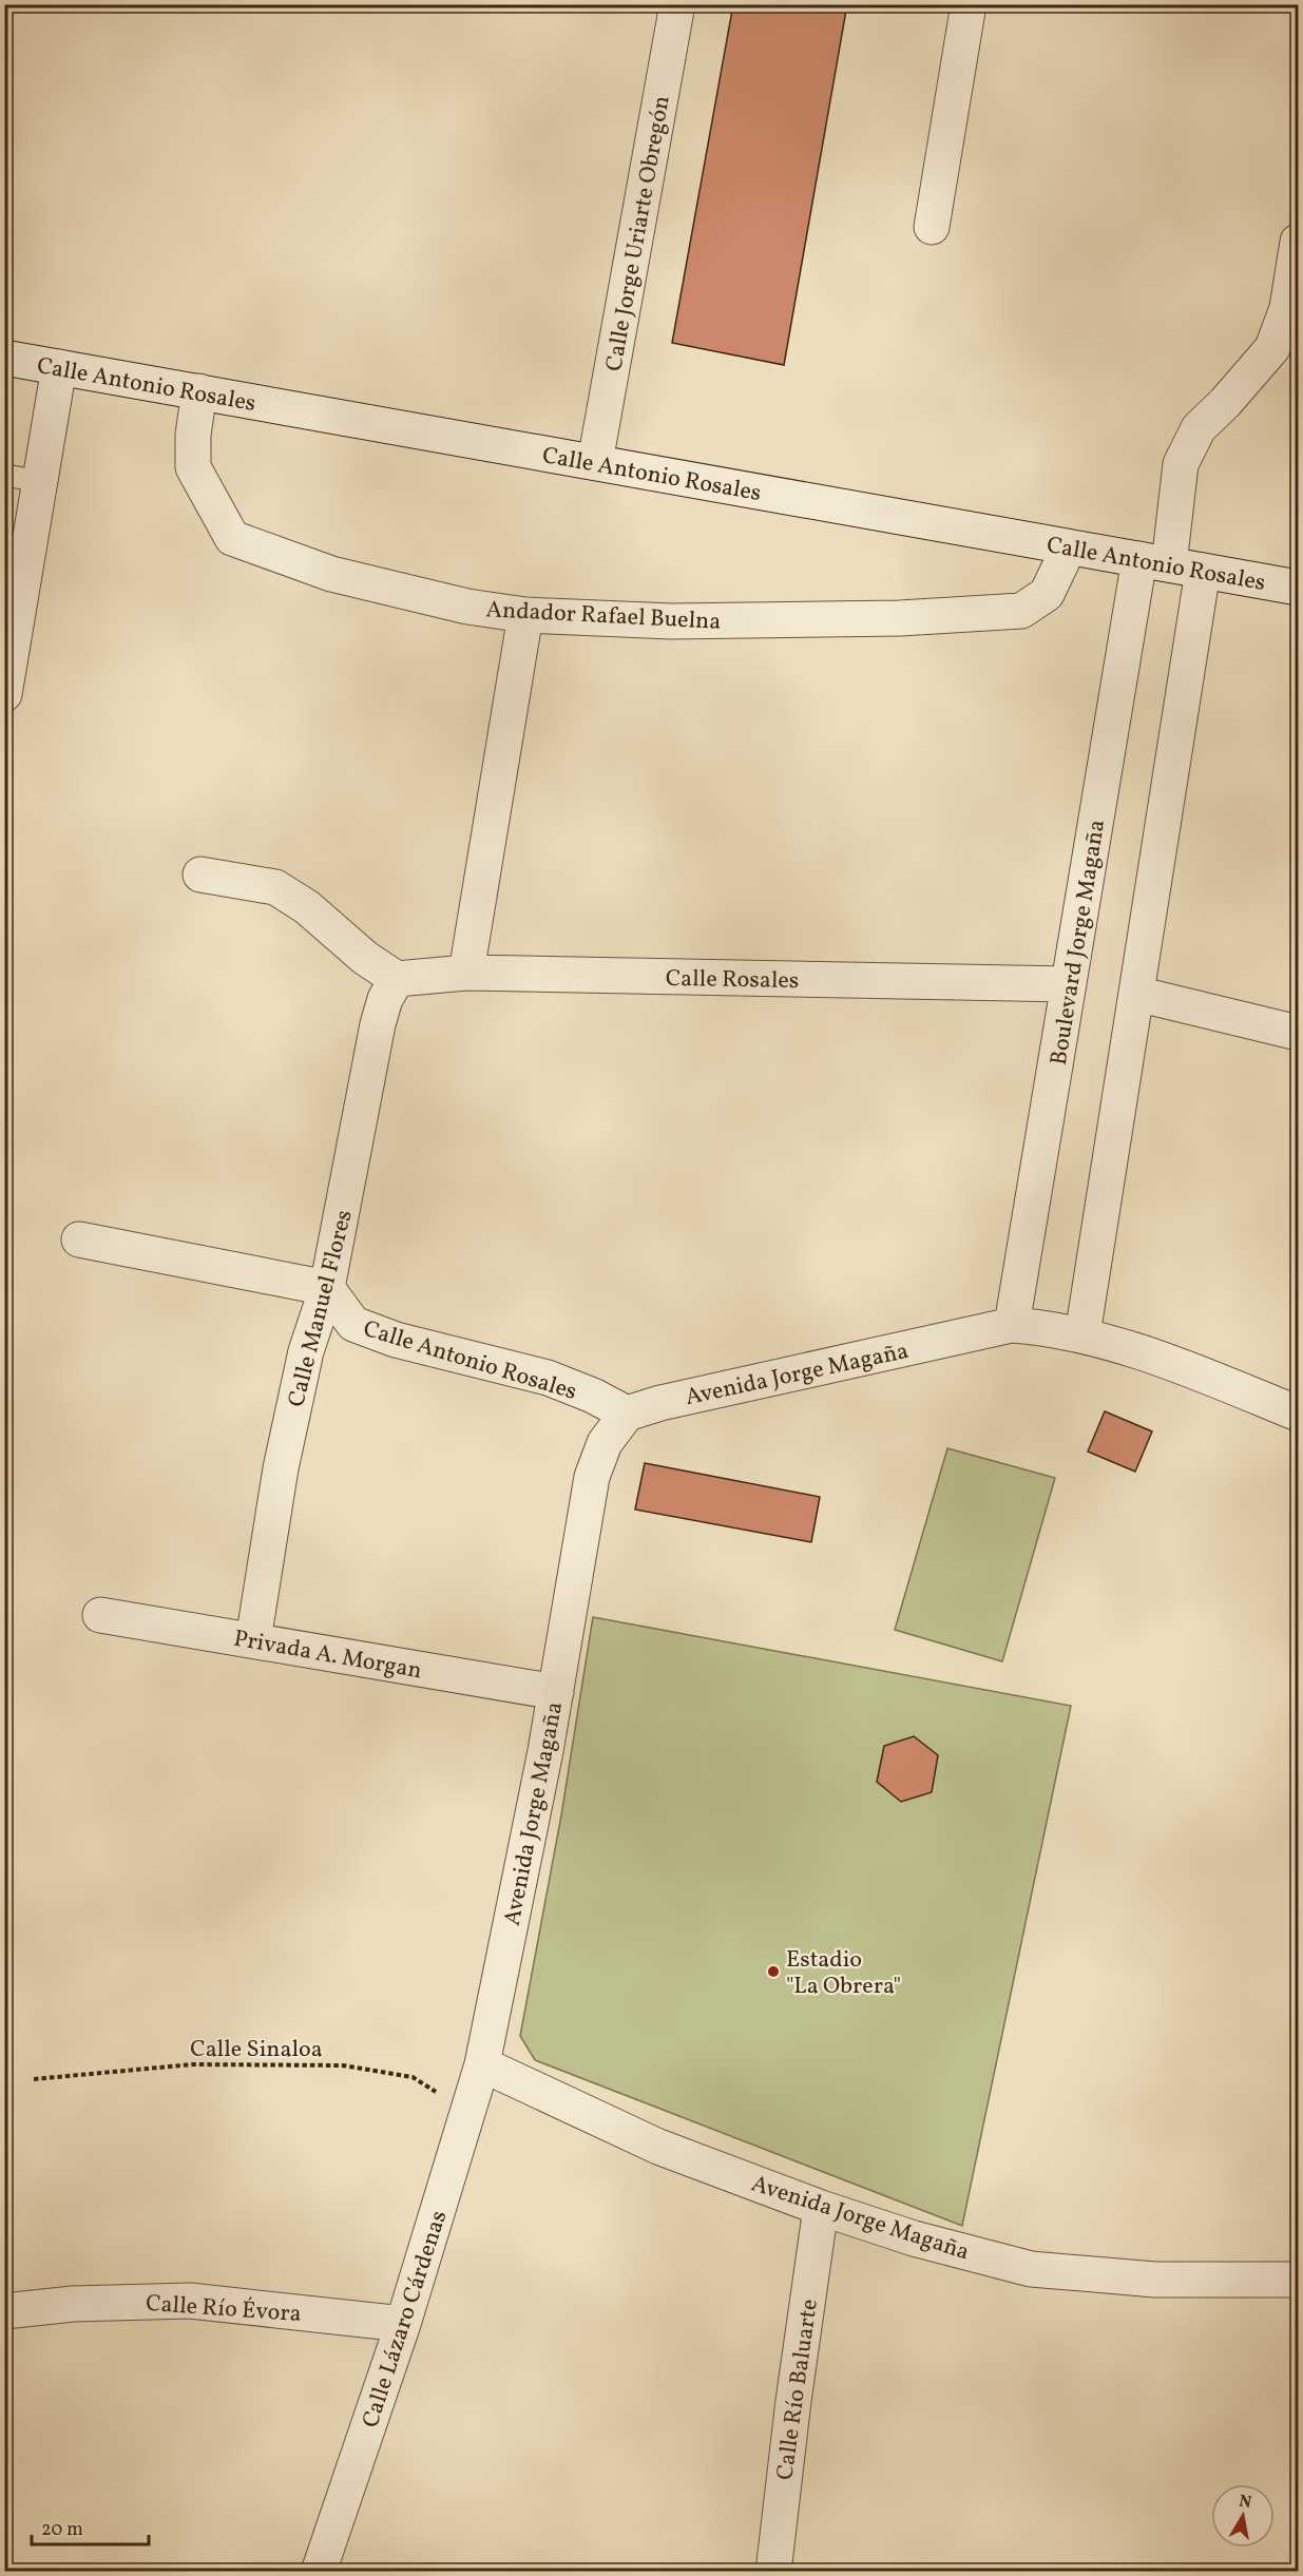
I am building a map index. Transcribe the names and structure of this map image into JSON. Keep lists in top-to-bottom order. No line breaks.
{"streets":{"street":["Calle Jorge Uriarte Obregón","Calle Antonio Rosales","Andador Rafael Buelna","Boulevard Jorge Magaña","Calle Rosales","Calle Manuel Flores","Avenida Jorge Magaña","Privada A. Morgan","Calle Río Évora","Calle Lázaro Cárdenas","Calle Río Baluarte"],"path":["Calle Sinaloa"]},"crossings":[["Calle Jorge Uriarte Obregón","Calle Antonio Rosales"],["Calle Antonio Rosales","Andador Rafael Buelna"],["Calle Antonio Rosales","Boulevard Jorge Magaña"],["Calle Antonio Rosales","Calle Manuel Flores"],["Calle Antonio Rosales","Avenida Jorge Magaña"],["Boulevard Jorge Magaña","Calle Rosales"],["Boulevard Jorge Magaña","Avenida Jorge Magaña"],["Calle Rosales","Calle Manuel Flores"],["Calle Manuel Flores","Privada A. Morgan"],["Avenida Jorge Magaña","Privada A. Morgan"],["Avenida Jorge Magaña","Calle Lázaro Cárdenas"],["Avenida Jorge Magaña","Calle Río Baluarte"],["Calle Sinaloa","Calle Lázaro Cárdenas"],["Calle Río Évora","Calle Lázaro Cárdenas"]],"places":["Estadio \"La Obrera\""],"scale_bar":"20 m","north":"top"}
